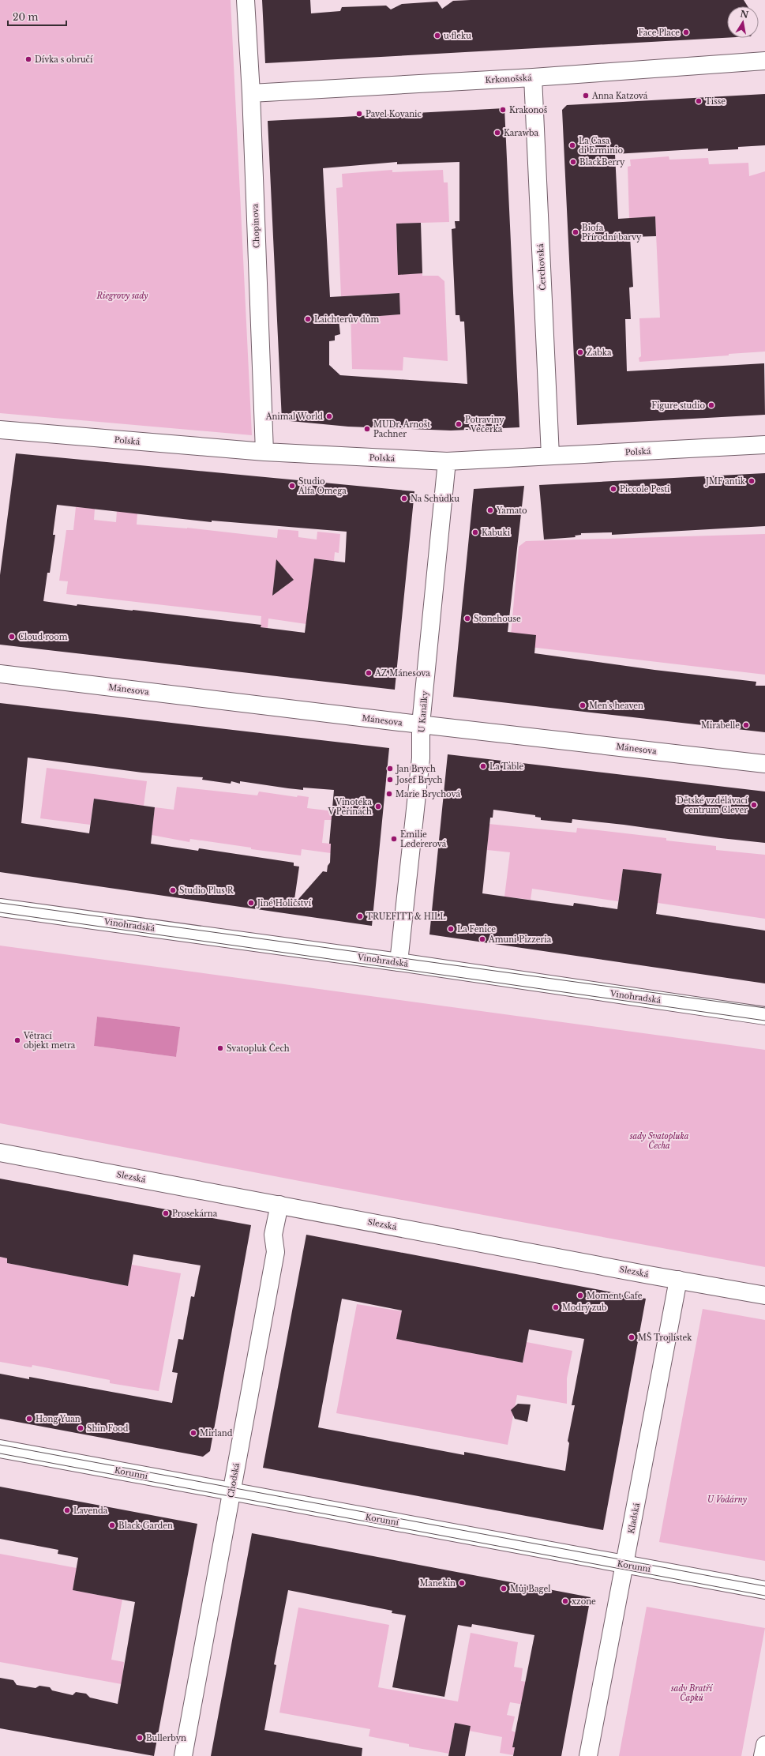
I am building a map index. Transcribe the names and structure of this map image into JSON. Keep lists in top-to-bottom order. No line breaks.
{"streets":{"street":["Krkonošská","Chopinova","Čerchovská","Polská","Mánesova","U Kanálky","Vinohradská","Slezská","Korunní","Chodská","Kladská"]},"crossings":[["Krkonošská","Chopinova"],["Krkonošská","Čerchovská"],["Chopinova","Polská"],["Čerchovská","Polská"],["Polská","U Kanálky"],["Mánesova","U Kanálky"],["U Kanálky","Vinohradská"],["Slezská","Chodská"],["Slezská","Kladská"],["Korunní","Chodská"],["Korunní","Kladská"]],"parks":["Riegrovy sady","sady Svatopluka Čecha","U Vodárny","sady Bratří Čapků"],"places":["Face Place","u fleku","Dívka s obručí","Anna Katzová","Tisse","Krakonoš","Pavel Kovanic","Karawba","La Casa di Erminio","BlackBerry","Biofa Přírodní barvy","Laichterův dům","Žabka","Figure studio","Animal World","Potraviny - Večerka","MUDr. Arnošt Pachner","JMF antik","Studio Alfa Omega","Piccole Pesti","Na Schůdku","Yamato","Kabuki","Stonehouse","Cloud room","AZ Mánesova","Men's heaven","Mirabelle","La Table","Jan Brych","Josef Brych","Marie Brychová","Dětské vzdělávací centrum Clever","Vinotéka V Peřinách","Emilie Ledererová","Studio Plus R","Jiné Holičství","TRUEFITT & HILL","La Fenice","Amuni Pizzeria","Větrací objekt metra","Svatopluk Čech","Prosekárna","Moment Cafe","Modrý zub","MŠ Trojlístek","Hong Yuan","Shin Food","Mirland","Lavenda","Black Garden","Manekin","Můj Bagel","xzone","Bullerbyn"],"scale_bar":"20 m","north":"top"}
